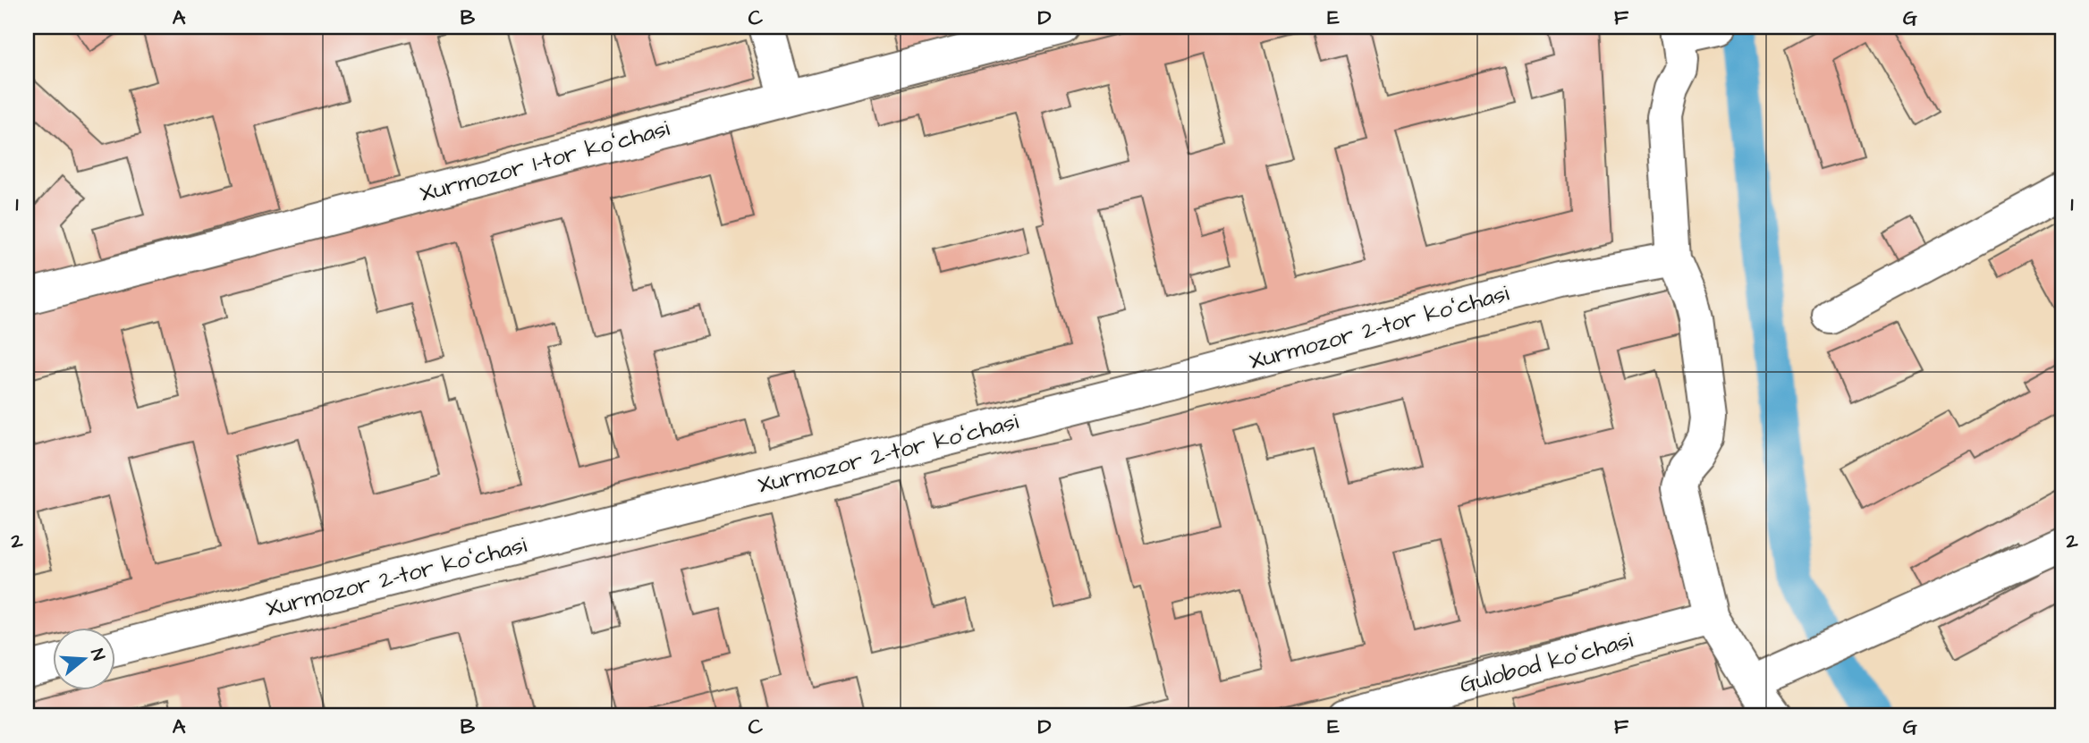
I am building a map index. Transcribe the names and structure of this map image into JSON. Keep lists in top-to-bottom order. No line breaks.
{"streets":{"street":["Xurmozor 1-tor koʻchasi","Xurmozor 2-tor koʻchasi","Gulobod koʻchasi"]},"north":"right","grid":{"columns":["A","B","C","D","E","F","G"],"rows":["1","2"]}}
